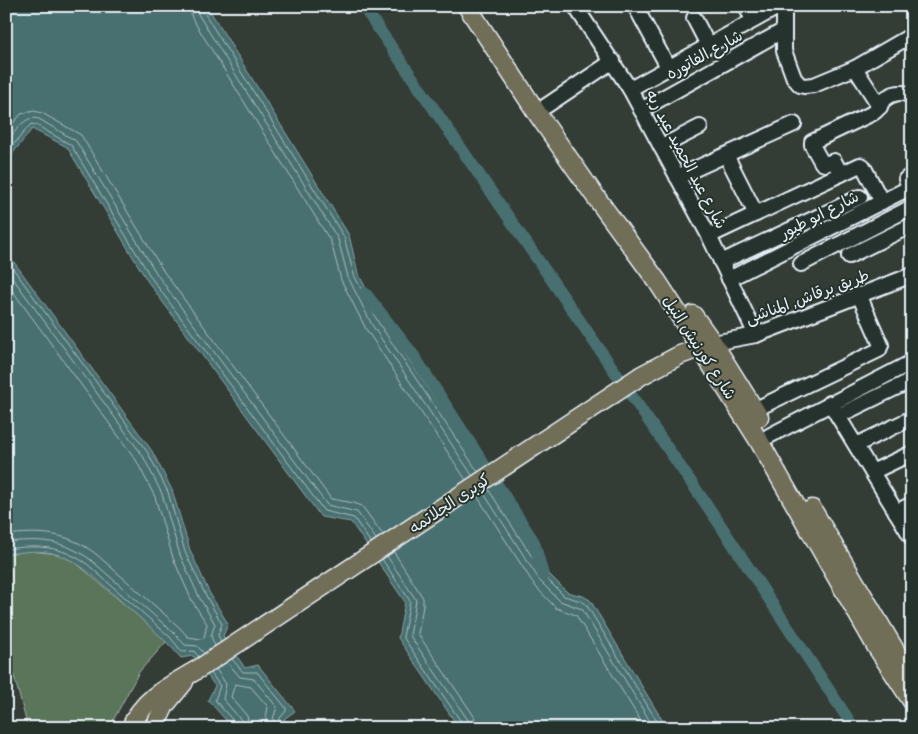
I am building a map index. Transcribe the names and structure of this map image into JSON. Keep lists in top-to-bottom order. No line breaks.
{"streets":{"main road":["شارع كورنيش النيل","كوبرى الجلاتمه"],"street":["شارع الفاتوره","شارع عبد الحميد عبد ربه","شارع ابو طيور","طريق برقاش, المناشى"]},"crossings":[["شارع الفاتوره","شارع عبد الحميد عبد ربه"],["شارع عبد الحميد عبد ربه","شارع ابو طيور"],["شارع عبد الحميد عبد ربه","طريق برقاش, المناشى"],["طريق برقاش, المناشى","شارع كورنيش النيل"],["طريق برقاش, المناشى","كوبرى الجلاتمه"],["شارع كورنيش النيل","كوبرى الجلاتمه"]]}
